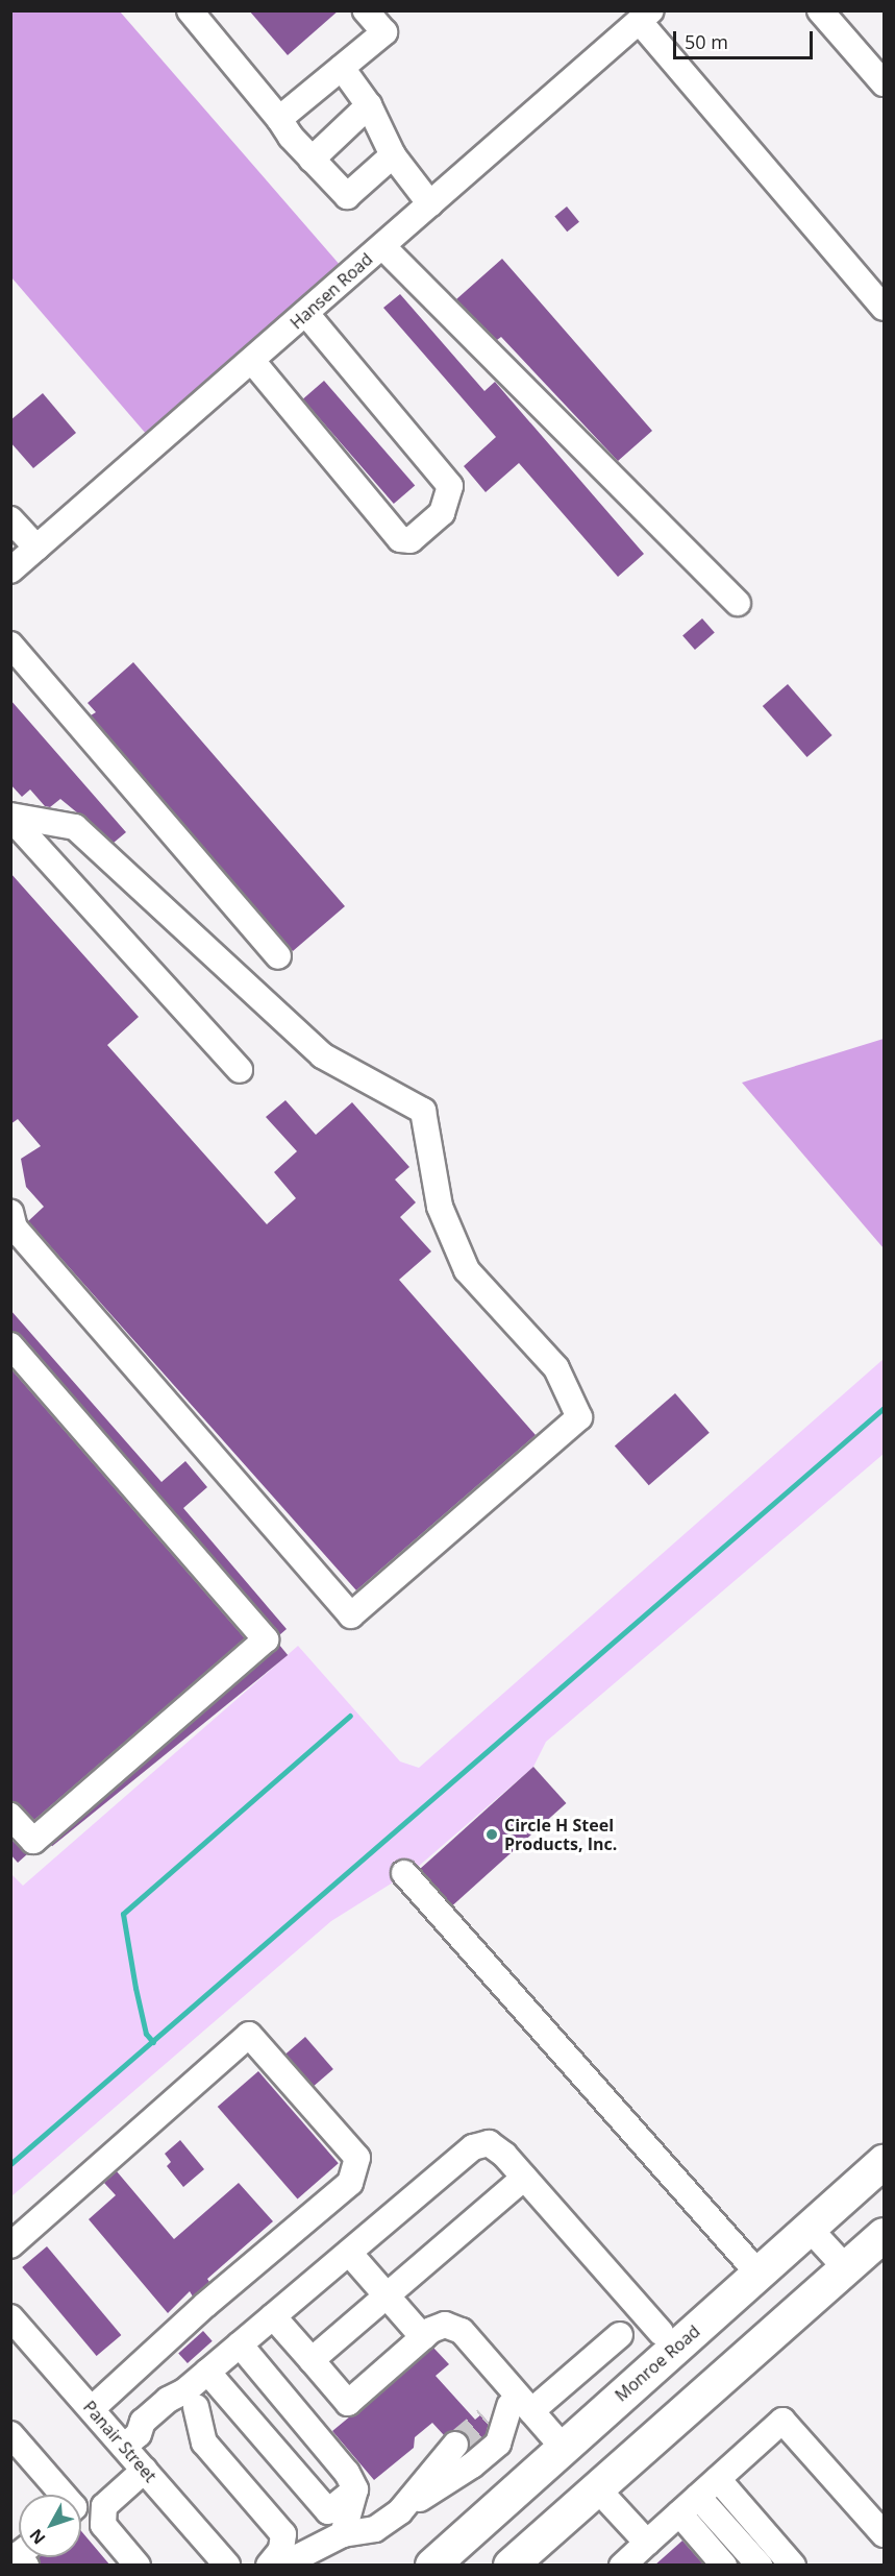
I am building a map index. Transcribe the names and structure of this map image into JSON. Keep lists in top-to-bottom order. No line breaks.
{"streets":{"main road":["Monroe Road"],"street":["Hansen Road","Panair Street"]},"places":["Circle H Steel Products, Inc."],"scale_bar":"50 m","north":"bottom left"}
